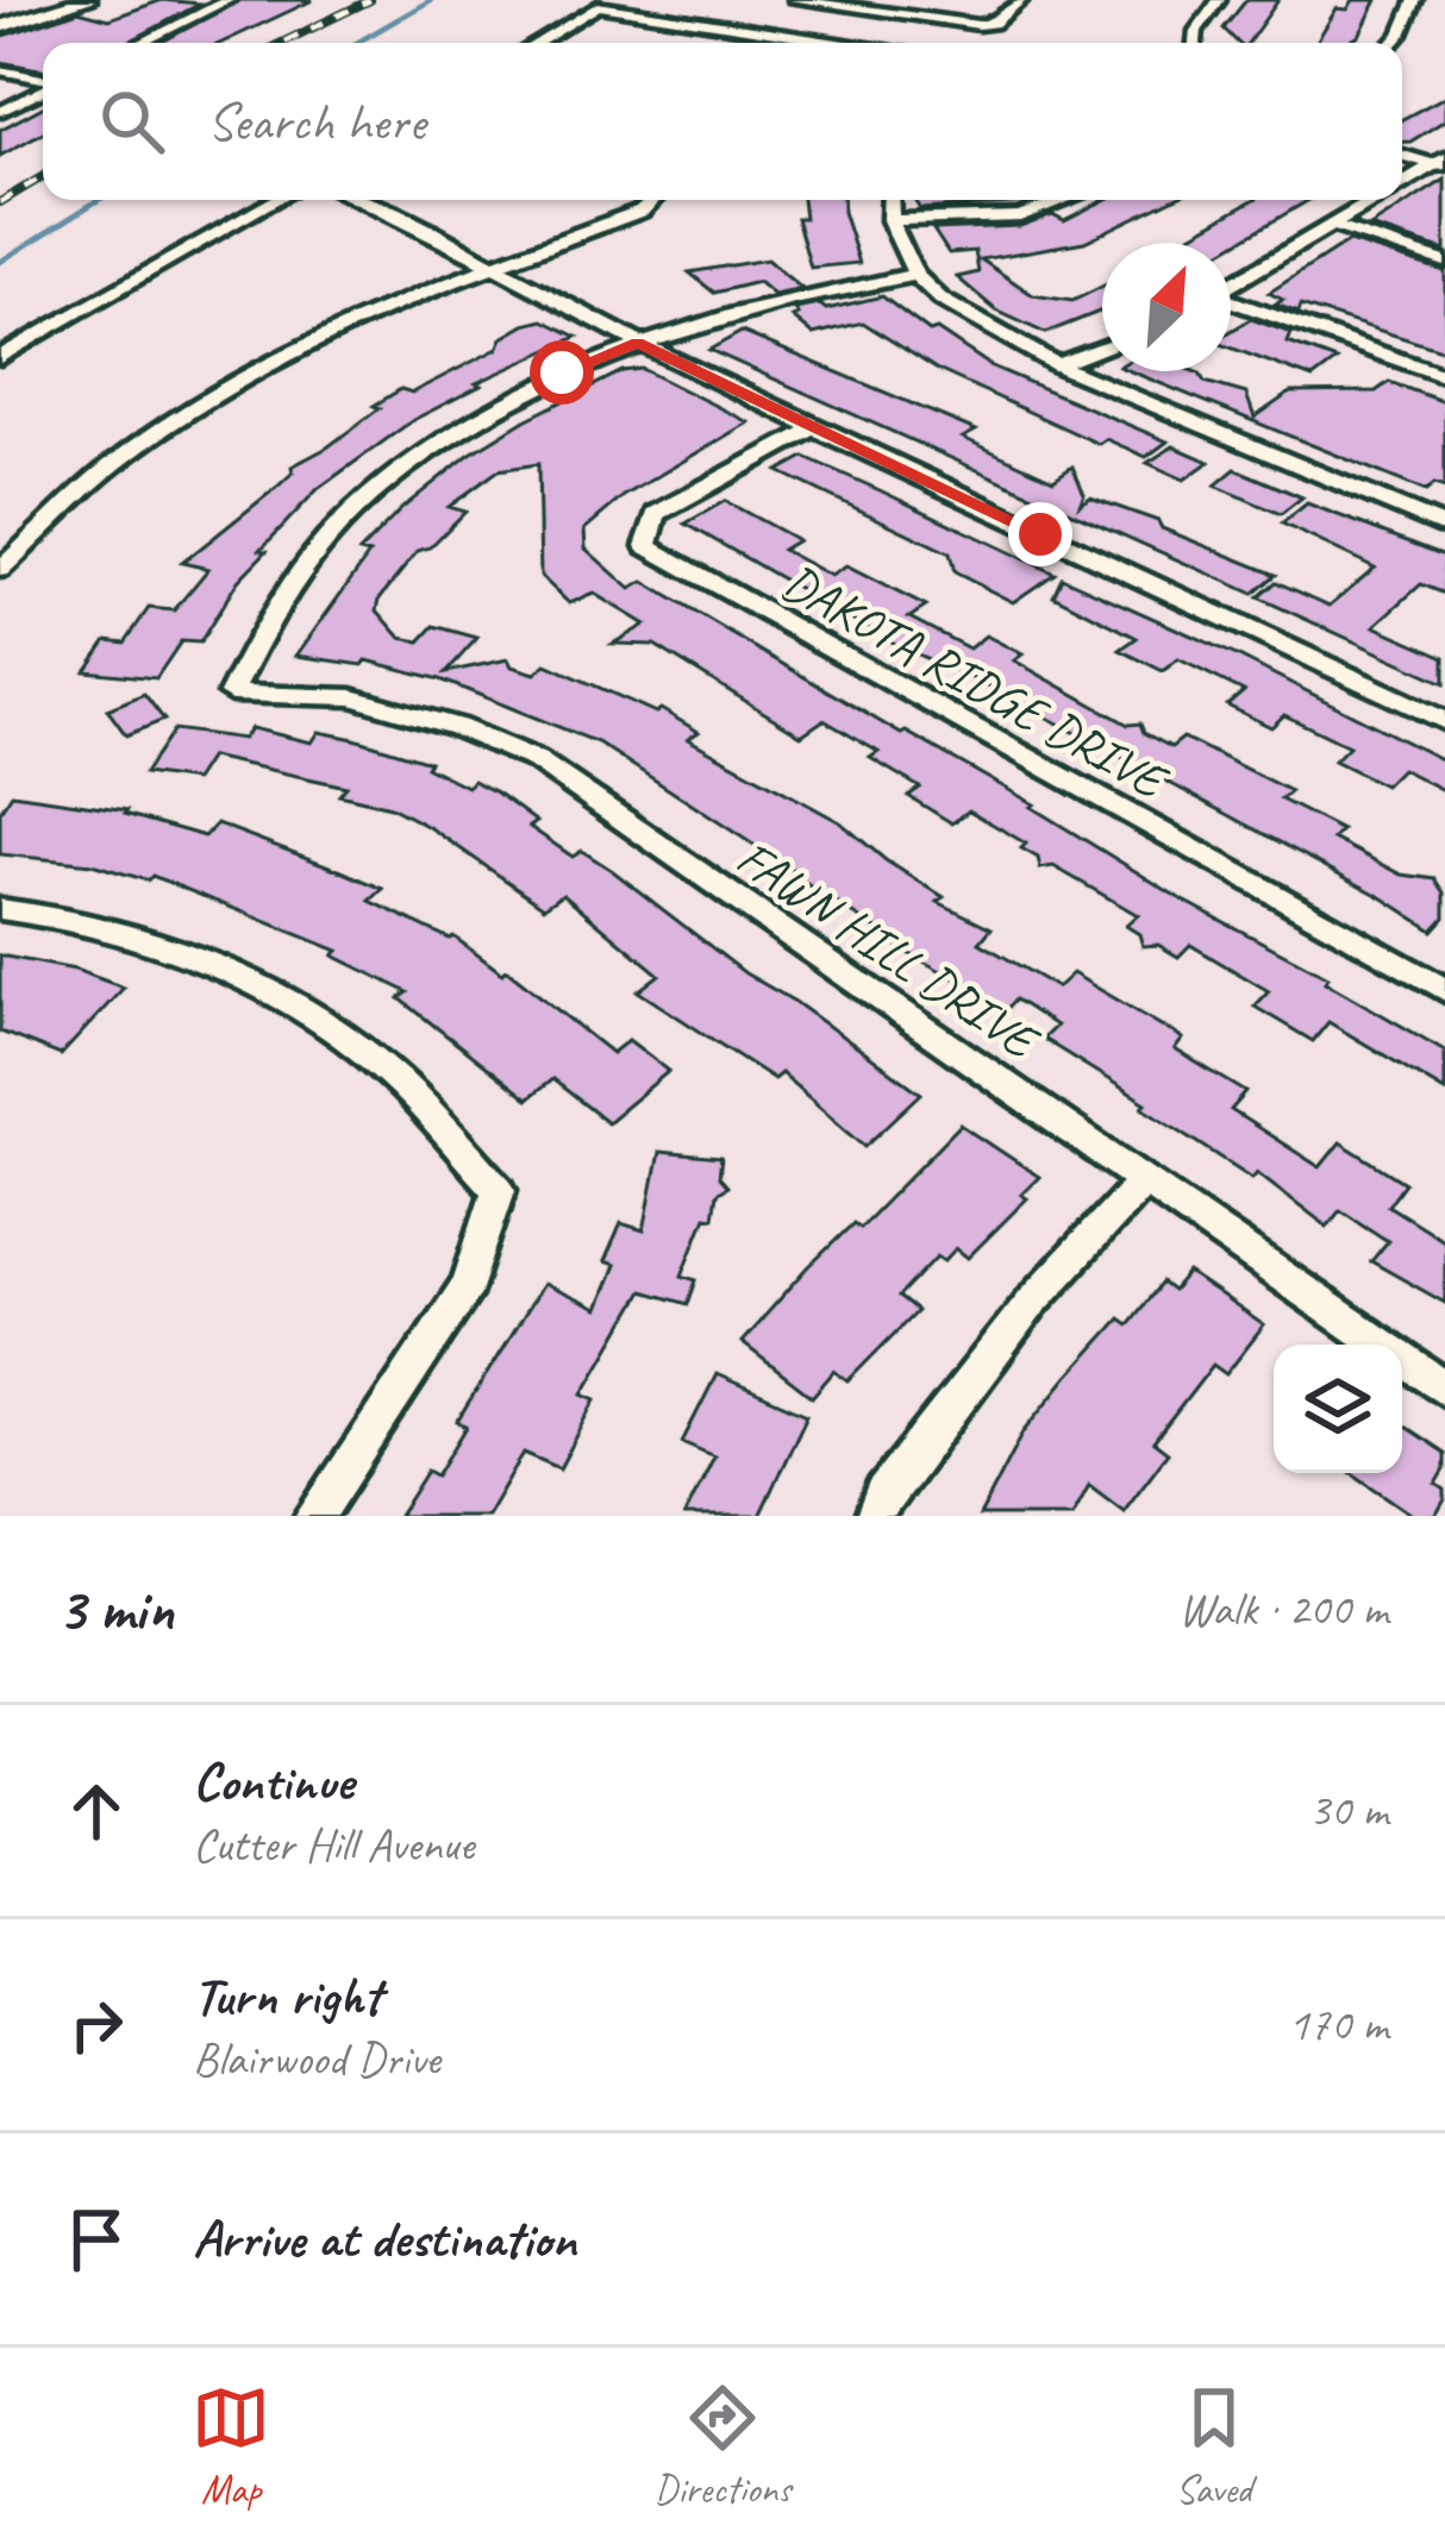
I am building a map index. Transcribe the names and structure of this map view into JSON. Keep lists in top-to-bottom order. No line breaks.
{"streets":{"street":["DAKOTA RIDGE DRIVE","FAWN HILL DRIVE"]},"north":"top right","page":{"search":"Search here","heading":["3 min","Walk · 200 m"],"list":[["Continue","Cutter Hill Avenue","30 m"],["Turn right","Blairwood Drive","170 m"],"Arrive at destination"],"nav":["Map","Directions","Saved"]}}
